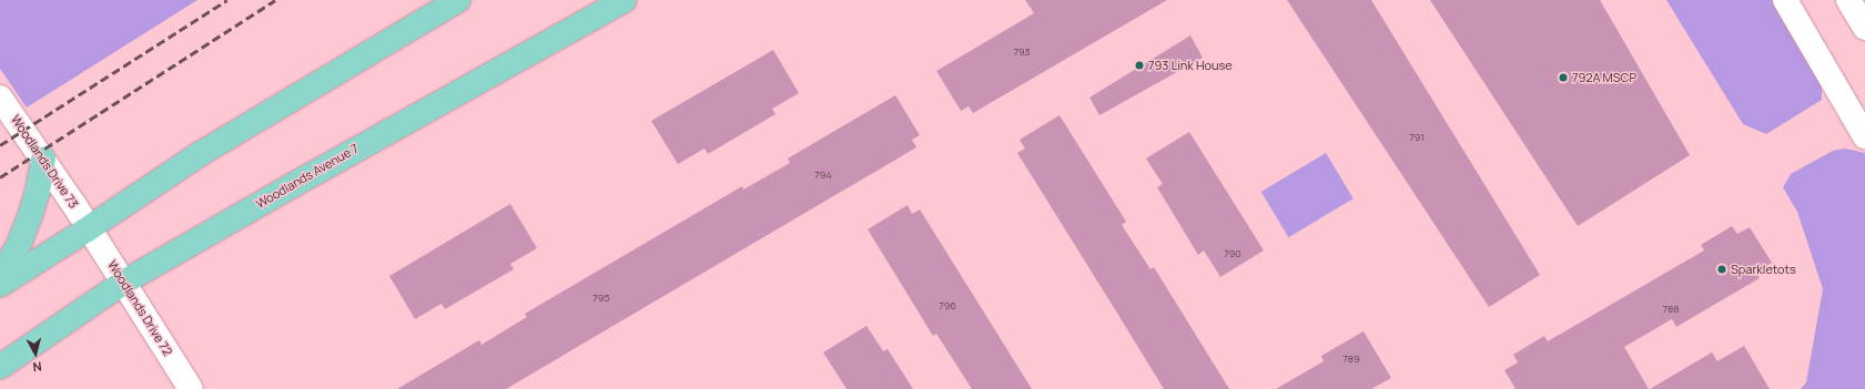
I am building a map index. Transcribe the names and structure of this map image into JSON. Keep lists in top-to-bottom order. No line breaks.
{"streets":{"main road":["Woodlands Avenue 7"],"street":["Woodlands Drive 73","Woodlands Drive 72"]},"crossings":[["Woodlands Drive 73","Woodlands Drive 72"],["Woodlands Avenue 7","Woodlands Drive 72"]],"places":["793 Link House","792A MSCP","Sparkletots"],"house_numbers":["793","791","794","790","795","796","788","789"],"north":"bottom"}
